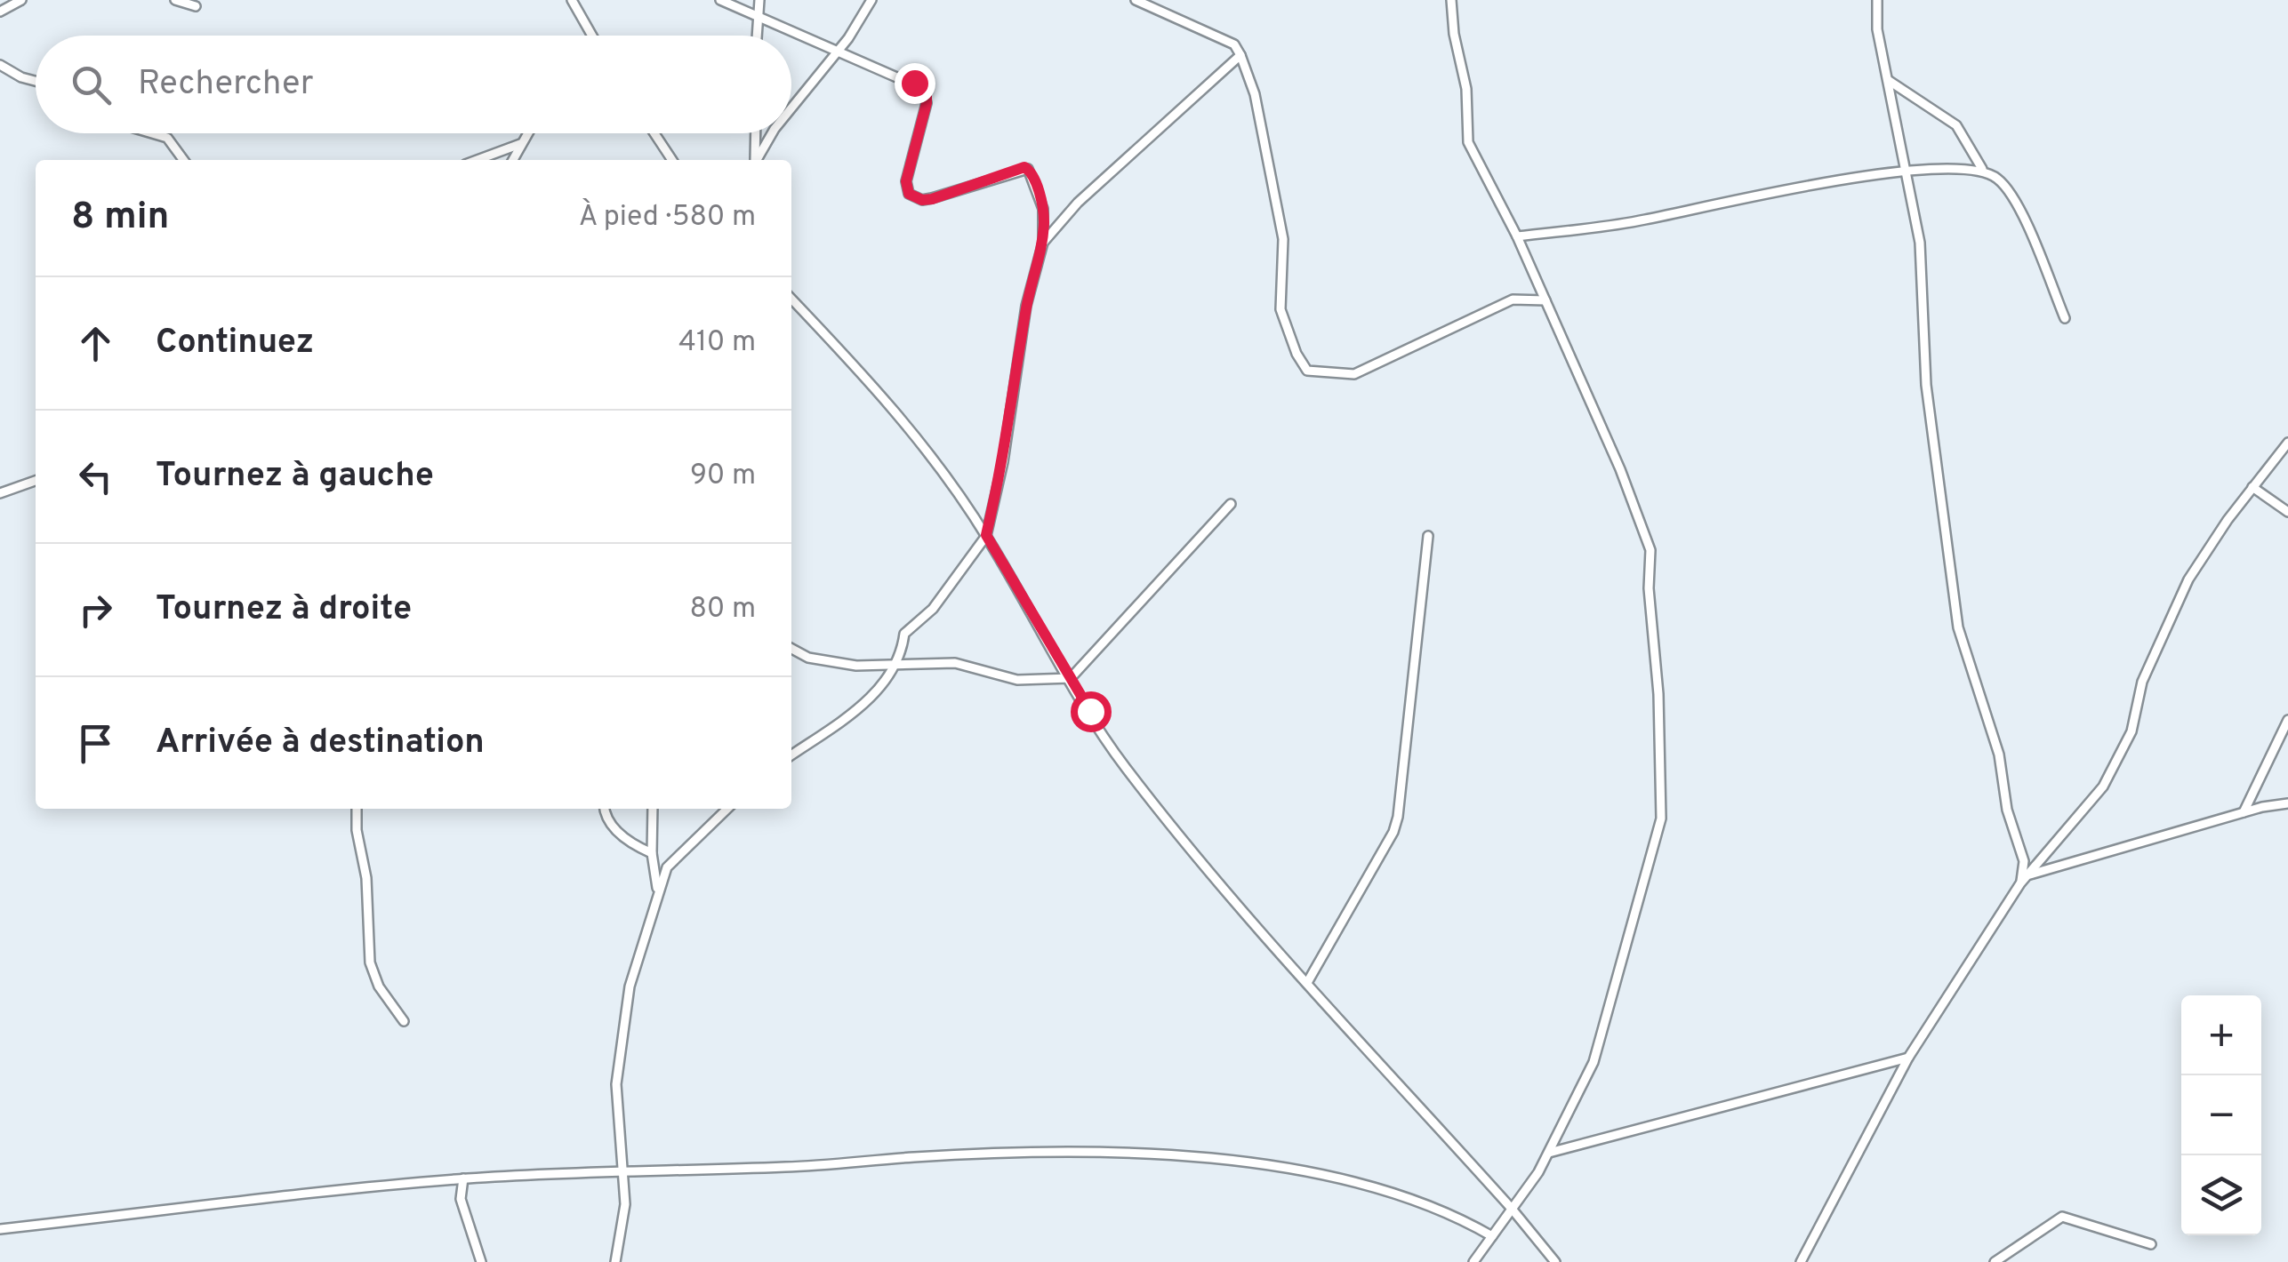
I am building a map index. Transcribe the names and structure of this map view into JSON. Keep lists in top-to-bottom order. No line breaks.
{"page":{"search":"Rechercher","heading":["8 min","À pied · 580 m"],"list":[["Continuez","410 m"],["Tournez à gauche","90 m"],["Tournez à droite","80 m"],"Arrivée à destination"],"map_buttons":["+","−"]}}
